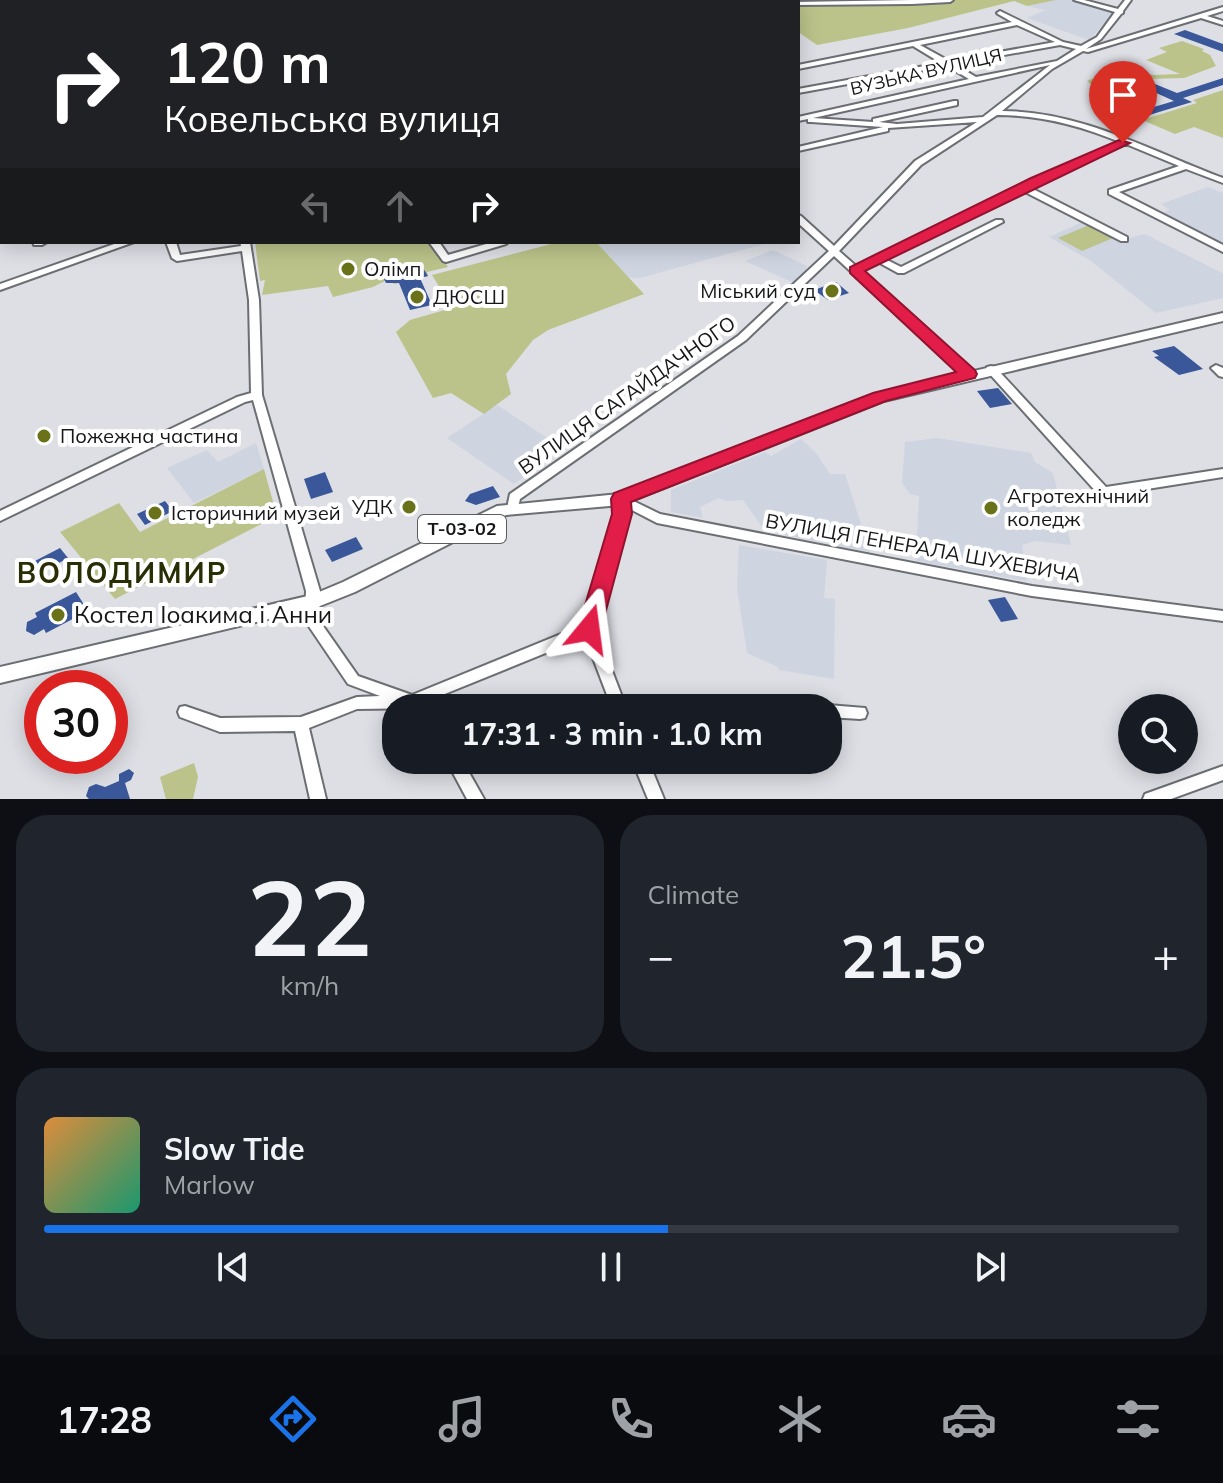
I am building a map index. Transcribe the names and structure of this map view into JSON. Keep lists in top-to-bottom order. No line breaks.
{"streets":{"main road":["Т-03-02"],"street":["ВУЗЬКА ВУЛИЦЯ","ВУЛИЦЯ САГАЙДАЧНОГО","ВУЛИЦЯ ГЕНЕРАЛА ШУХЕВИЧА"]},"crossings":[["ВУЗЬКА ВУЛИЦЯ","ВУЛИЦЯ САГАЙДАЧНОГО"],["ВУЛИЦЯ САГАЙДАЧНОГО","Т-03-02"],["Т-03-02","ВУЛИЦЯ ГЕНЕРАЛА ШУХЕВИЧА"]],"districts":["ВОЛОДИМИР"],"places":["Олімп","Міський суд","ДЮСШ","Пожежна частина","УДК","Агротехнічний коледж","Історичний музей","Костел Іоакима і Анни"],"page":{"turn":["120 m","Ковельська вулиця"],"limit":"30","trip":"17:31 · 3 min · 1.0 km","tile":[["22","km/h"],"Climate"],"heat":["−","21.5°","+"],"song":["Slow Tide","Marlow"],"tabs":"17:28"}}
